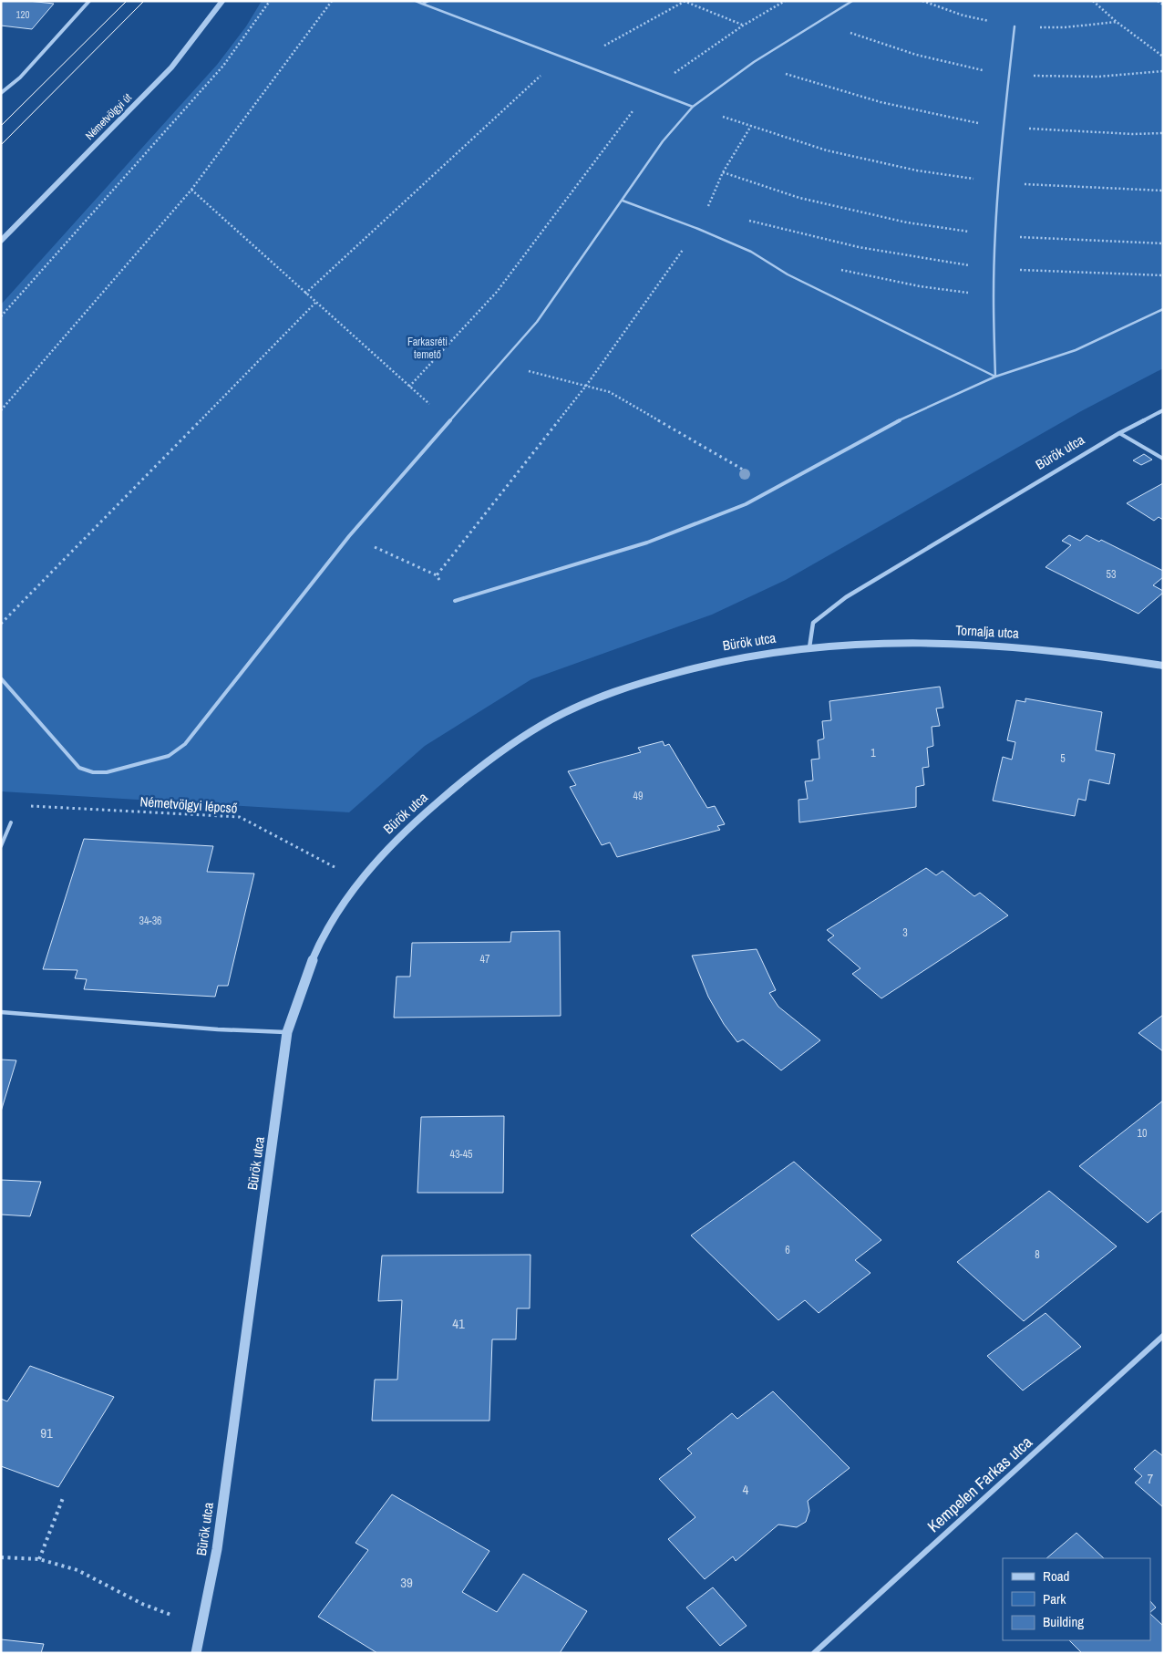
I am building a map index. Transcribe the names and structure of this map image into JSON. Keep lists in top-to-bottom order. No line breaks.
{"streets":{"street":["Németvölgyi út","Bürök utca","Tornalja utca","Kempelen Farkas utca"],"path":["Németvölgyi lépcső"]},"crossings":[["Bürök utca","Tornalja utca"],["Bürök utca","Németvölgyi lépcső"]],"parks":["Farkasréti temető"],"house_numbers":["120","53","1","5","49","34-36","3","47","10","43-45","6","8","41","91","7","4","39"],"legend":["Road","Park","Building"]}
